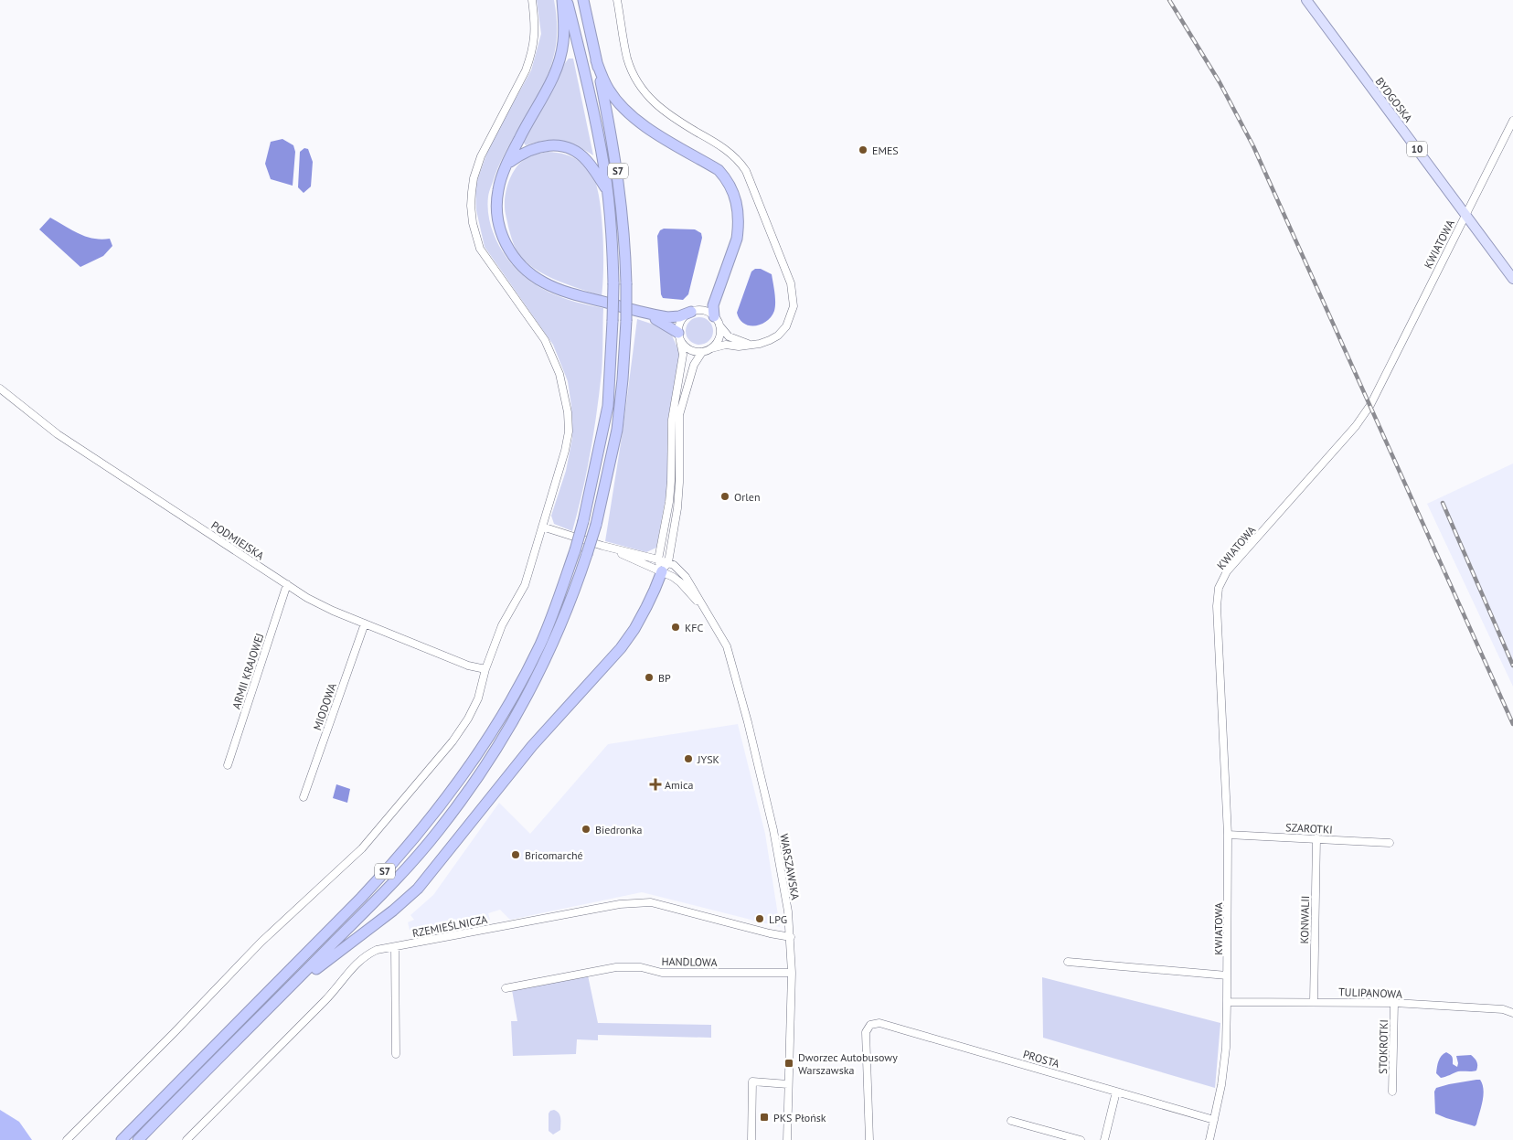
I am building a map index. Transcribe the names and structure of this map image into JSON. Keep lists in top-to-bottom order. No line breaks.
{"streets":{"highway":["S7"],"main road":["BYDGOSKA","10"],"street":["KWIATOWA","PODMIEJSKA","ARMII KRAJOWEJ","MIODOWA","SZAROTKI","WARSZAWSKA","KONWALII","RZEMIEŚLNICZA","HANDLOWA","TULIPANOWA","STOKROTKI","PROSTA"]},"crossings":[["BYDGOSKA","KWIATOWA"],["KWIATOWA","SZAROTKI"],["KWIATOWA","TULIPANOWA"],["KWIATOWA","PROSTA"],["PODMIEJSKA","ARMII KRAJOWEJ"],["PODMIEJSKA","MIODOWA"],["SZAROTKI","KONWALII"],["WARSZAWSKA","RZEMIEŚLNICZA"],["WARSZAWSKA","HANDLOWA"],["KONWALII","TULIPANOWA"],["TULIPANOWA","STOKROTKI"]],"places":{"other":["EMES","Orlen","KFC","BP","JYSK","Biedronka","Bricomarché","LPG"],"health":["Amica"],"transit":["Dworzec Autobusowy Warszawska","PKS Płońsk"]}}
